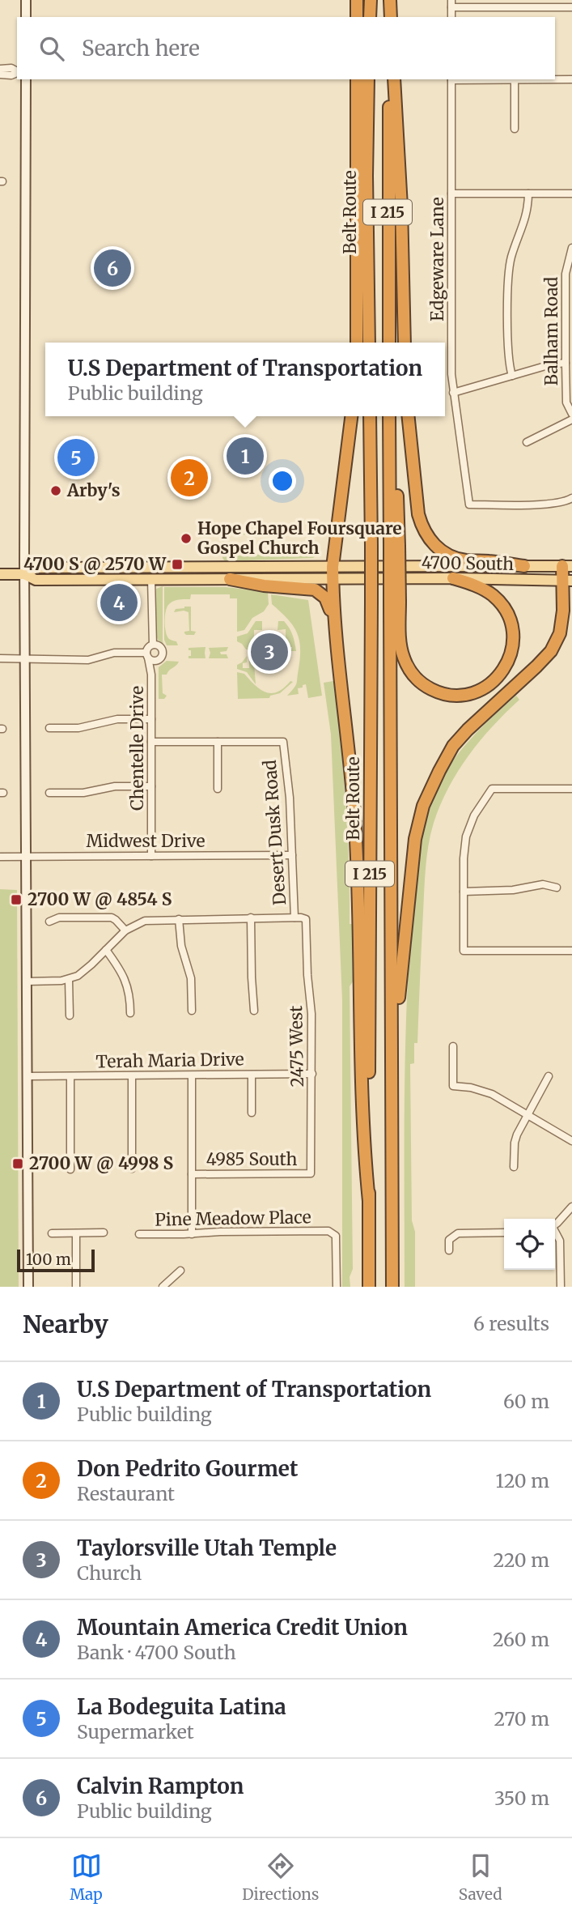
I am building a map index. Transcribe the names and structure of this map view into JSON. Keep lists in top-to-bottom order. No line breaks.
{"streets":{"highway":["Belt Route","I 215"],"main road":["4700 South"],"street":["Edgeware Lane","Balham Road","Chentelle Drive","Desert Dusk Road","Midwest Drive","2475 West","Terah Maria Drive","4985 South","Pine Meadow Place"]},"crossings":[["Chentelle Drive","Desert Dusk Road"],["Chentelle Drive","Midwest Drive"],["Desert Dusk Road","Midwest Drive"],["Desert Dusk Road","2475 West"],["2475 West","Terah Maria Drive"],["2475 West","4985 South"]],"places":{"other":["Arby's","Hope Chapel Foursquare Gospel Church"],"transit":["4700 S @ 2570 W","2700 W @ 4854 S","2700 W @ 4998 S"]},"scale_bar":"100 m","page":{"search":"Search here","pins":["6","1","5","2","4","3"],"popup":["U.S Department of Transportation","Public building"],"scale":"100 m","heading":["Nearby","6 results"],"list":[{"mark":"1","name":"U.S Department of Transportation","note":"Public building","value":"60 m"},{"mark":"2","name":"Don Pedrito Gourmet","note":"Restaurant","value":"120 m"},{"mark":"3","name":"Taylorsville Utah Temple","note":"Church","value":"220 m"},{"mark":"4","name":"Mountain America Credit Union","note":"Bank · 4700 South","value":"260 m"},{"mark":"5","name":"La Bodeguita Latina","note":"Supermarket","value":"270 m"},{"mark":"6","name":"Calvin Rampton","note":"Public building","value":"350 m"}],"nav":["Map","Directions","Saved"]}}
